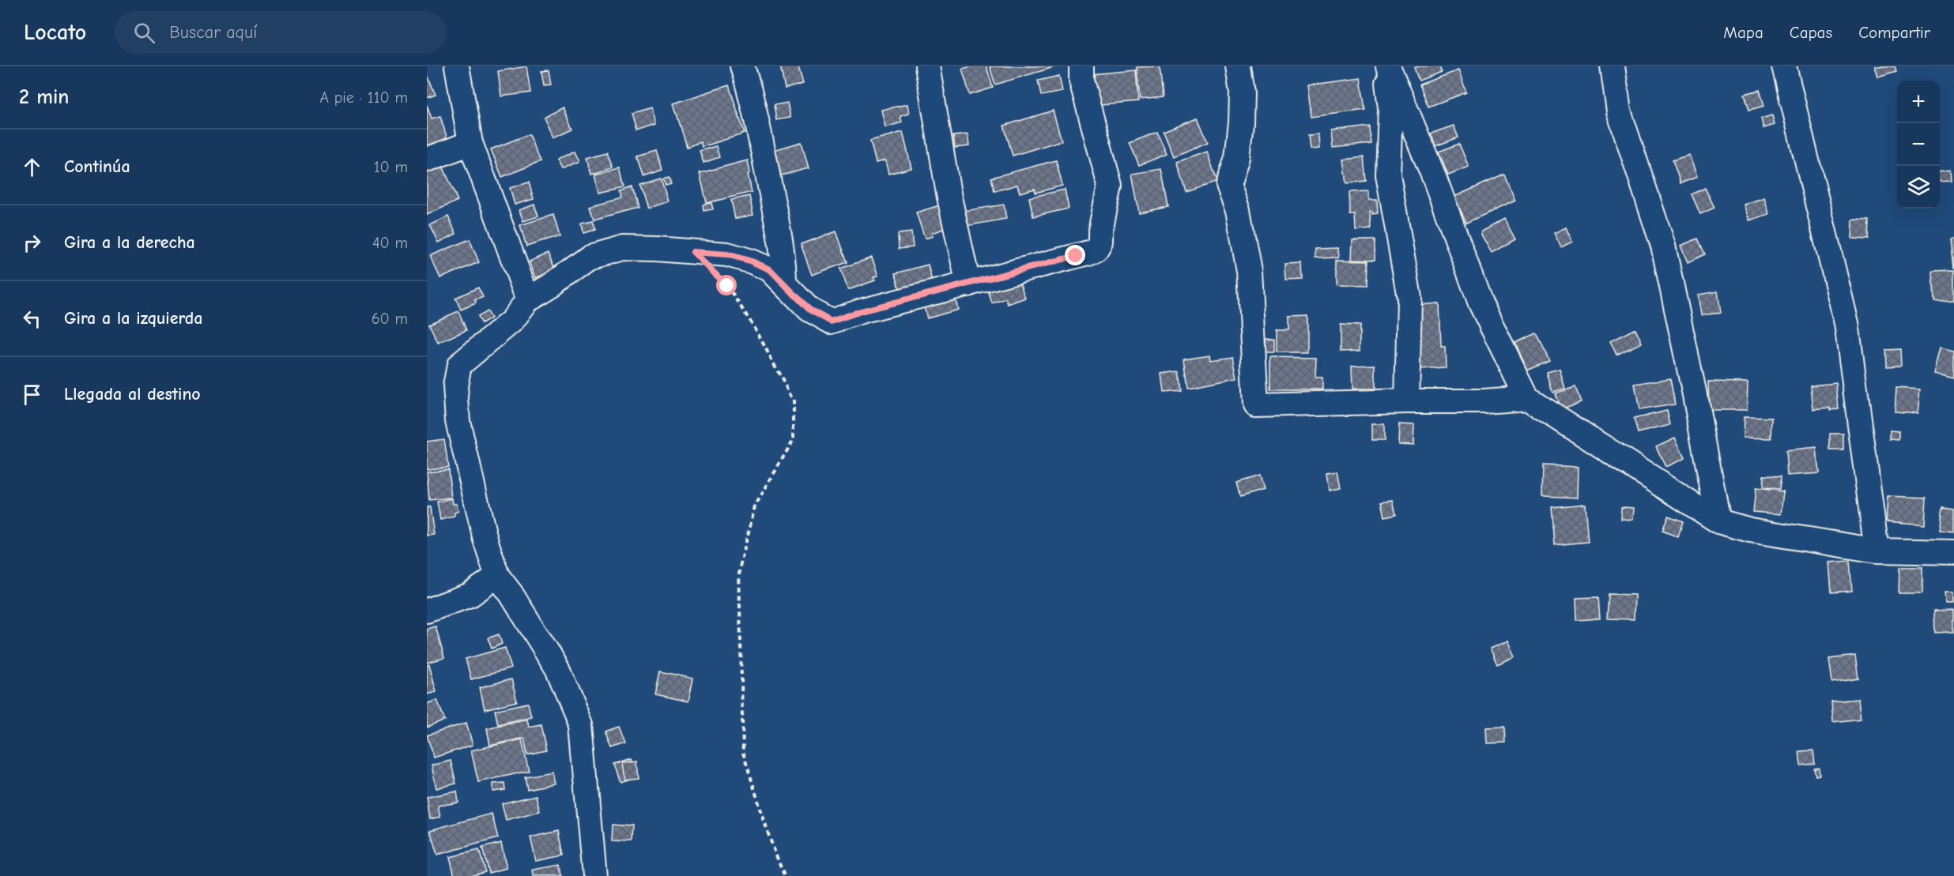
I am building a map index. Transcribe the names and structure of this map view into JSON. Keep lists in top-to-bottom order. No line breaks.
{"page":{"header":"Locato","search":"Buscar aquí","nav":["Mapa","Capas","Compartir"],"heading":["2 min","A pie · 110 m"],"map_buttons":["+","−"],"list":[["Continúa","10 m"],["Gira a la derecha","40 m"],["Gira a la izquierda","60 m"],"Llegada al destino"]}}
